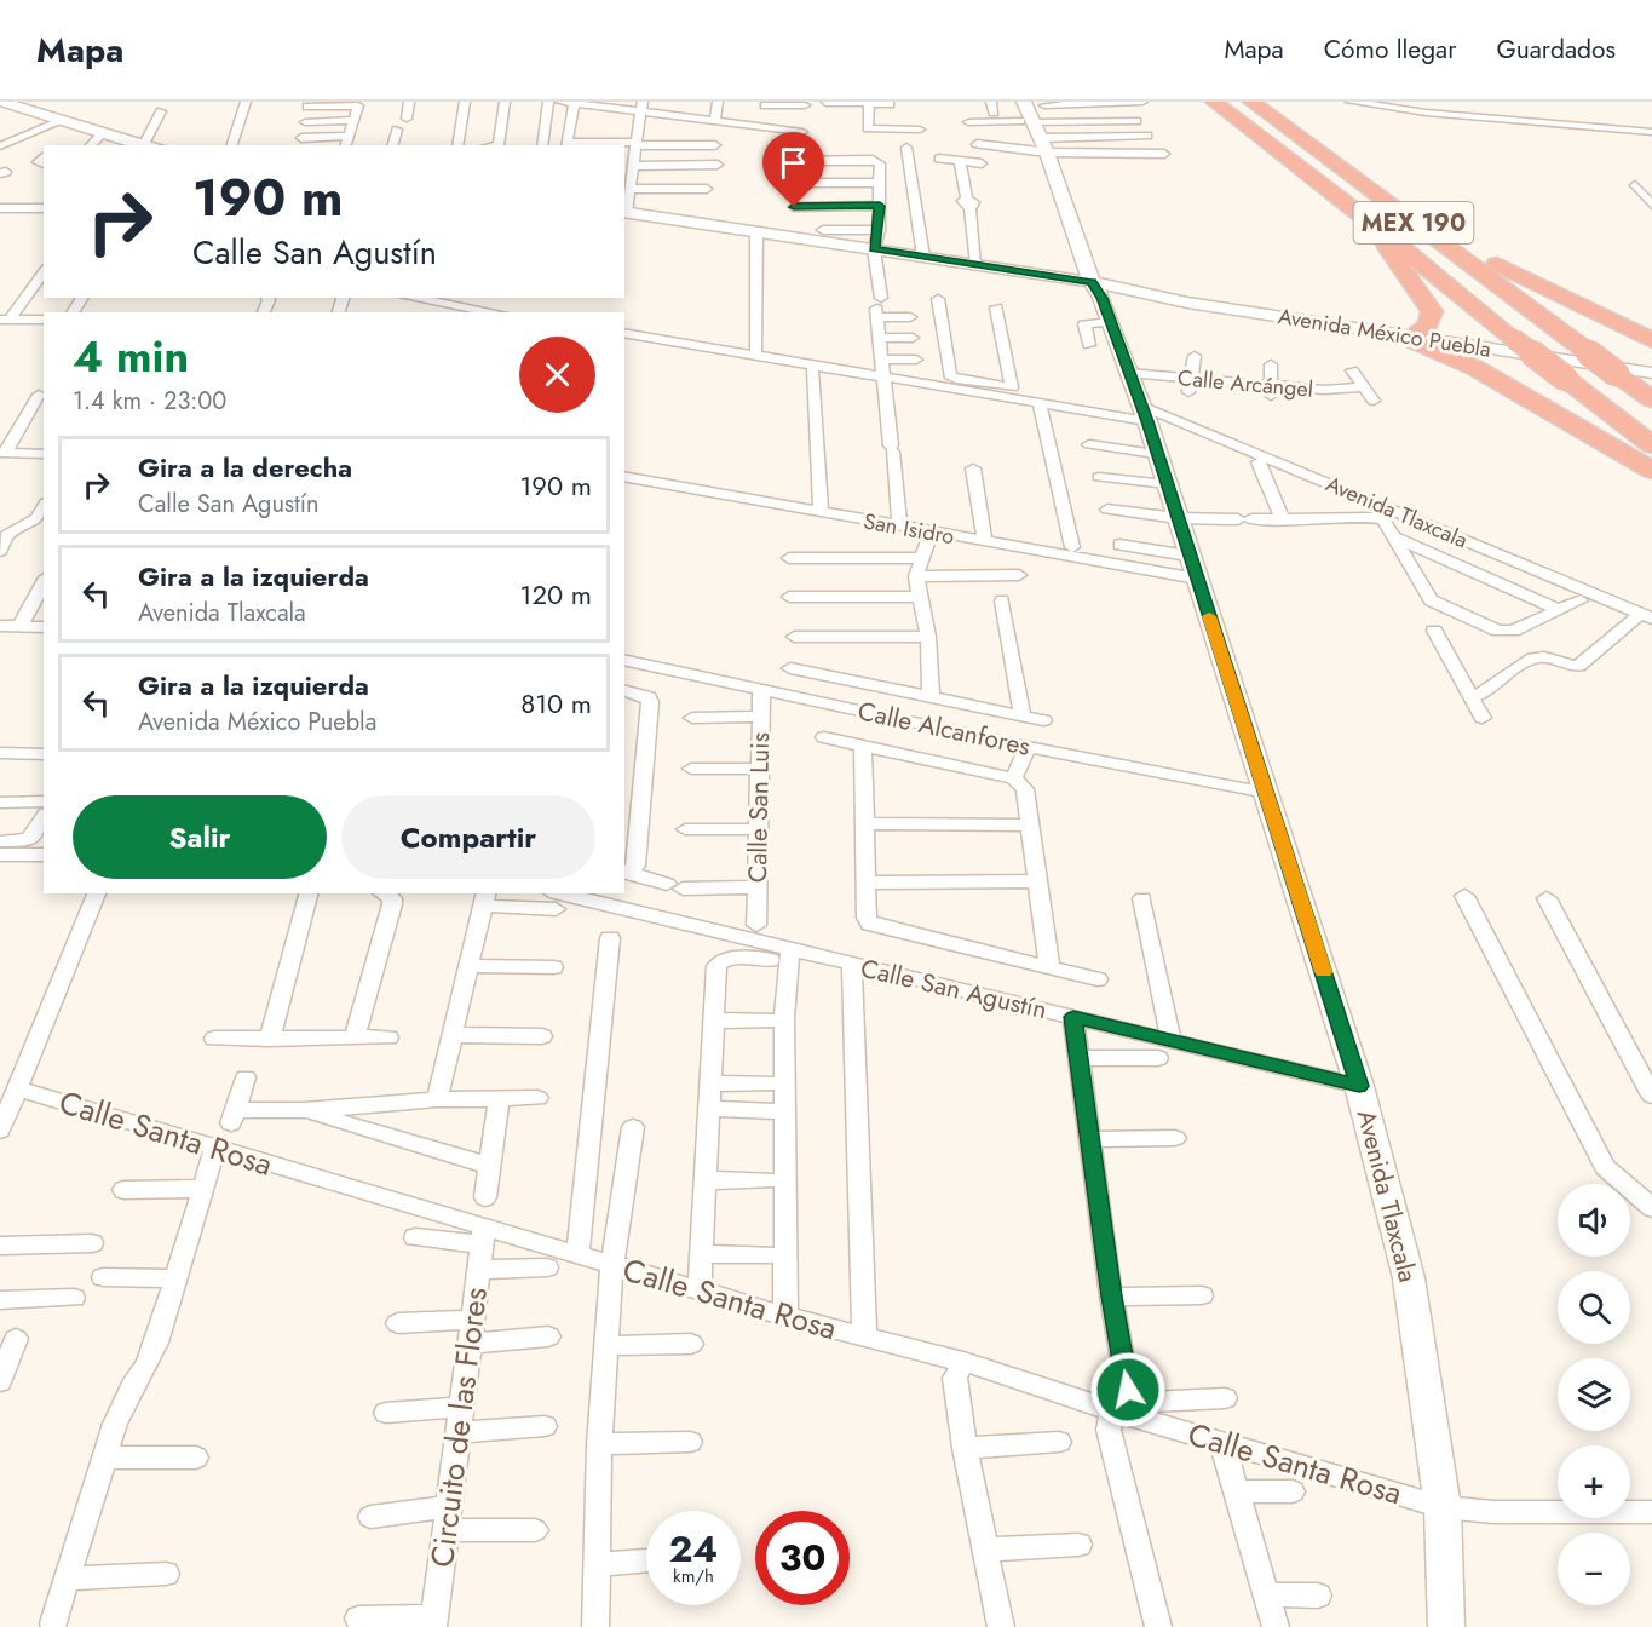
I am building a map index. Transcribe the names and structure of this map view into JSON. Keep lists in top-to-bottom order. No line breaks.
{"streets":{"highway":["MEX 190"],"street":["Avenida México Puebla","Calle Arcángel","Avenida Tlaxcala","San Isidro","Calle Alcanfores","Calle San Luis","Calle San Agustín","Calle Santa Rosa","Circuito de las Flores"]},"crossings":[["Avenida México Puebla","Avenida Tlaxcala"],["Calle Arcángel","Avenida Tlaxcala"],["Avenida Tlaxcala","San Isidro"],["Avenida Tlaxcala","Calle Alcanfores"],["Avenida Tlaxcala","Calle San Agustín"],["Avenida Tlaxcala","Calle Santa Rosa"],["Calle Alcanfores","Calle San Luis"],["Calle Santa Rosa","Circuito de las Flores"]],"page":{"header":"Mapa","nav":["Mapa","Cómo llegar","Guardados"],"turn":["190 m","Calle San Agustín"],"heading":["4 min","1.4 km · 23:00"],"list":[{"name":"Gira a la derecha","note":"Calle San Agustín","value":"190 m"},{"name":"Gira a la izquierda","note":"Avenida Tlaxcala","value":"120 m"},{"name":"Gira a la izquierda","note":"Avenida México Puebla","value":"810 m"}],"buttons":["Salir","Compartir"],"map_buttons":["+","−"],"speed":"24 km/h","limit":"30"}}
